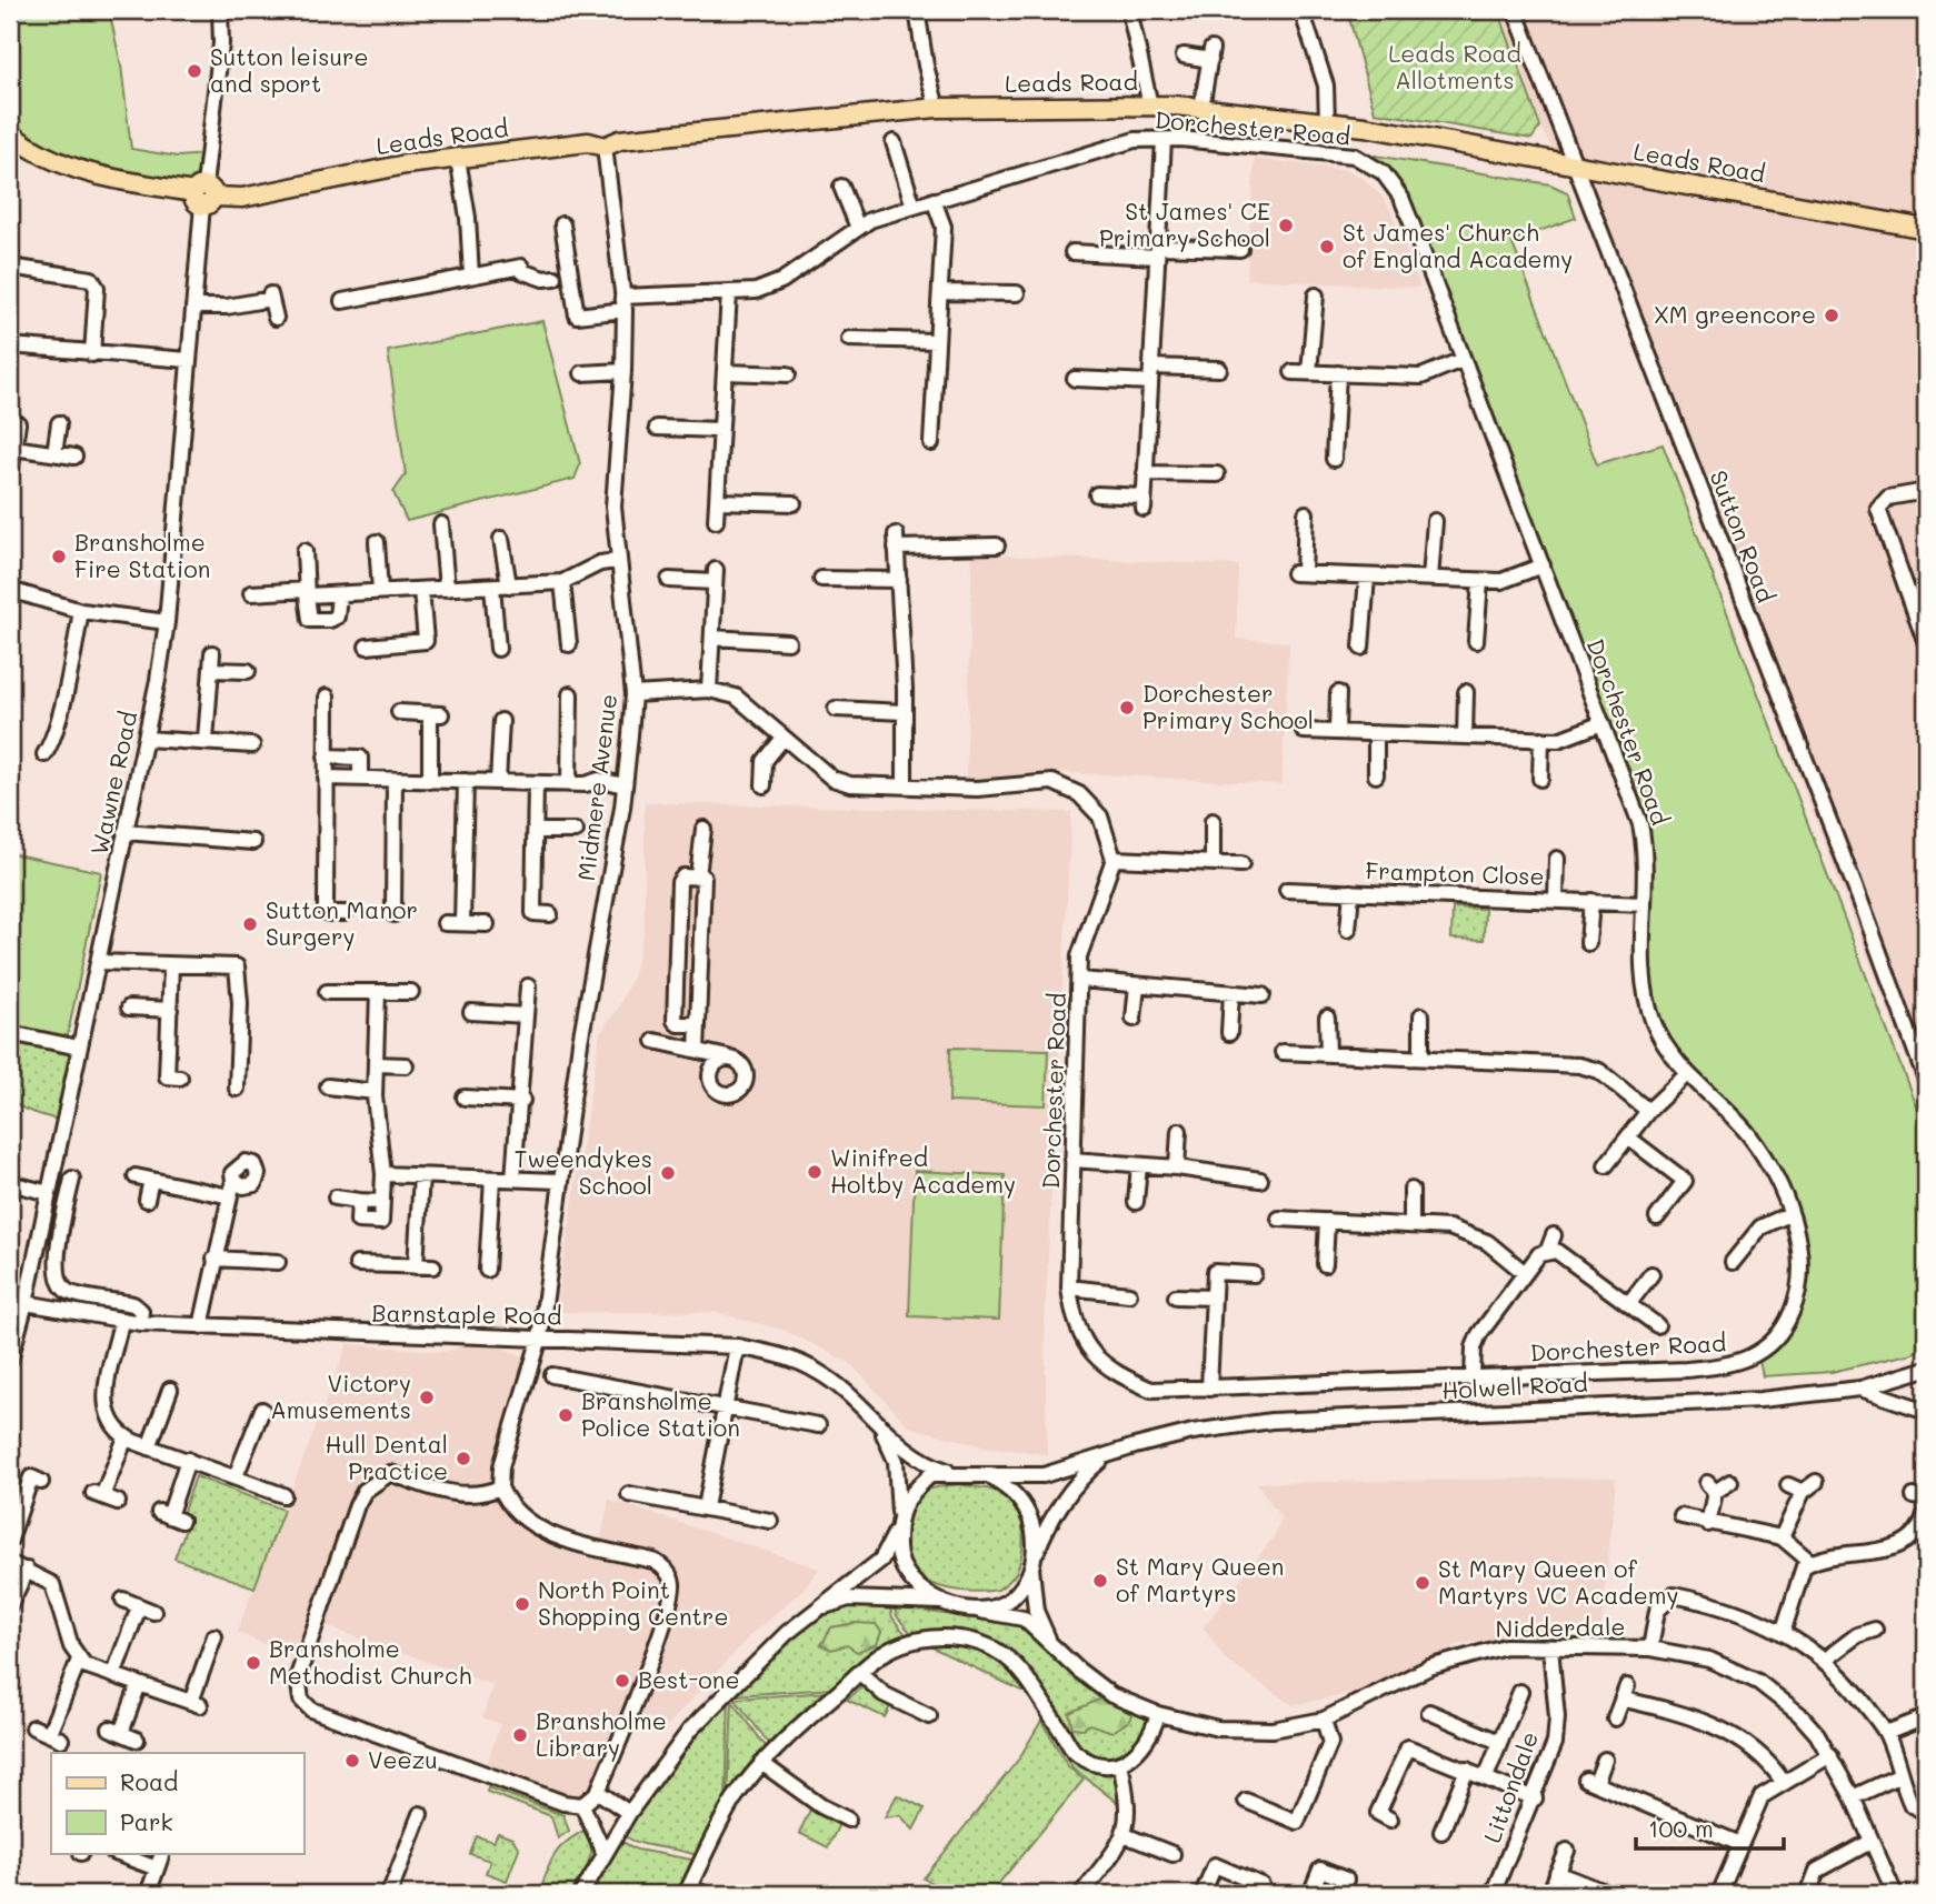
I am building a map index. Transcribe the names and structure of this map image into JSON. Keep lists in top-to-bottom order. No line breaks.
{"streets":{"main road":["Leads Road"],"street":["Dorchester Road","Sutton Road","Wawne Road","Midmere Avenue","Frampton Close","Barnstaple Road","Holwell Road","Nidderdale","Littondale"]},"crossings":[["Leads Road","Sutton Road"],["Leads Road","Wawne Road"],["Leads Road","Midmere Avenue"],["Dorchester Road","Midmere Avenue"],["Dorchester Road","Frampton Close"],["Wawne Road","Barnstaple Road"],["Midmere Avenue","Barnstaple Road"],["Barnstaple Road","Holwell Road"],["Barnstaple Road","Nidderdale"],["Holwell Road","Nidderdale"],["Nidderdale","Littondale"]],"parks":["Leads Road Allotments"],"places":["Sutton leisure and sport","St James' CE Primary School","St James' Church of England Academy","XM greencore","Bransholme Fire Station","Dorchester Primary School","Sutton Manor Surgery","Winifred Holtby Academy","Tweendykes School","Victory Amusements","Bransholme Police Station","Hull Dental Practice","St Mary Queen of Martyrs","St Mary Queen of Martyrs VC Academy","North Point Shopping Centre","Bransholme Methodist Church","Best-one","Bransholme Library","Veezu"],"legend":["Road","Park"],"scale_bar":"100 m"}
